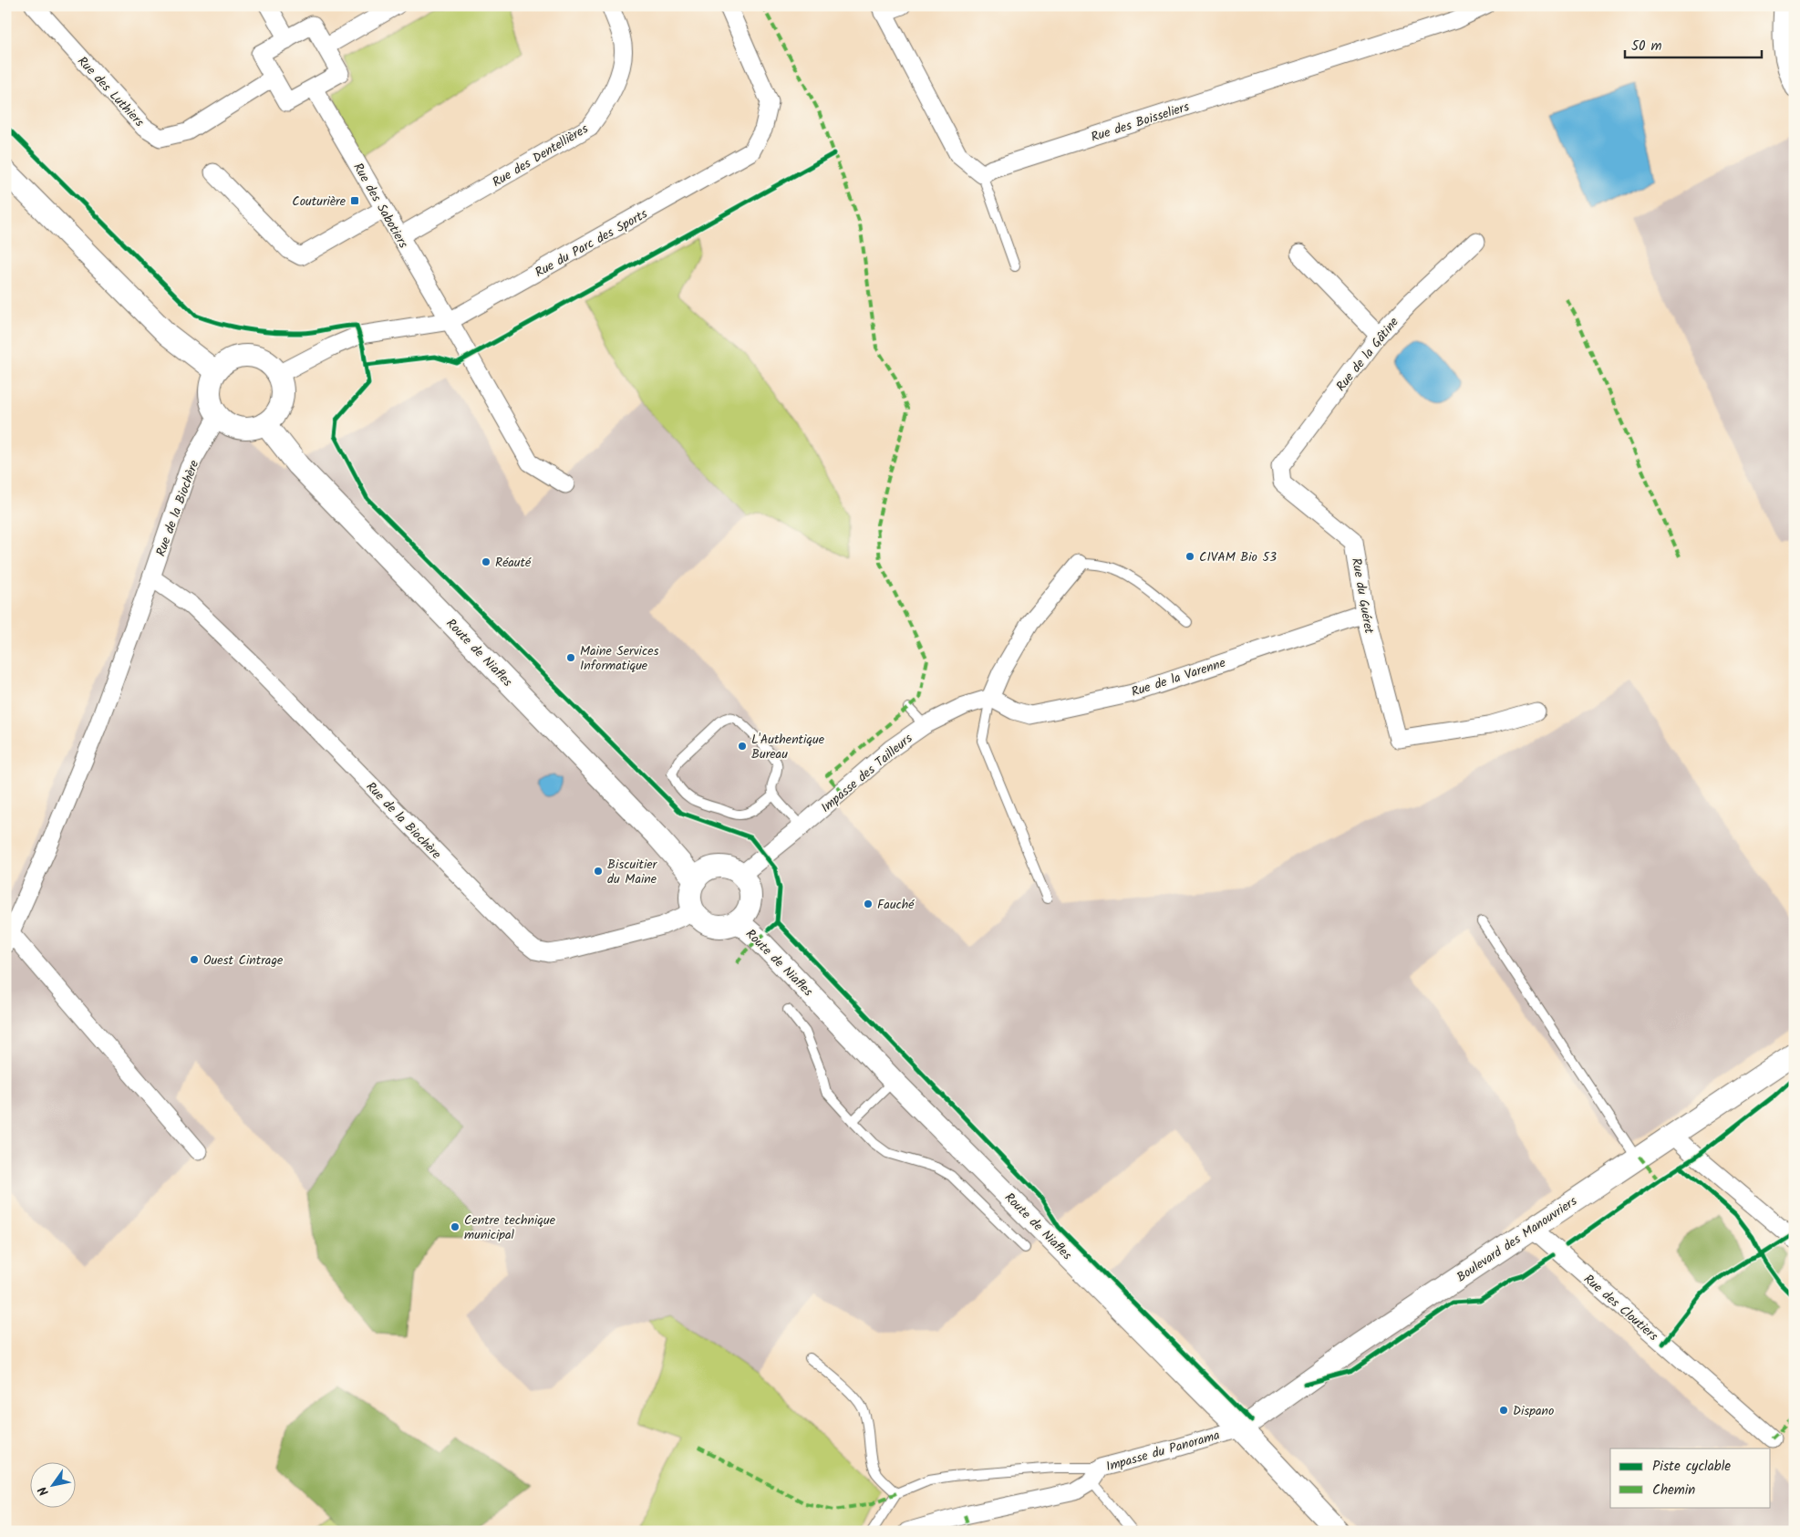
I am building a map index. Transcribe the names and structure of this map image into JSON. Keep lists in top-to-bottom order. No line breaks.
{"streets":{"street":["Rue des Luthiers","Rue des Boisseliers","Rue des Dentellières","Rue des Sabotiers","Rue du Parc des Sports","Rue de la Gâtine","Rue de la Biochère","Rue du Guéret","Route de Niafles","Rue de la Varenne","Impasse des Tailleurs","Boulevard des Manouvriers","Rue des Cloutiers","Impasse du Panorama"]},"crossings":[["Rue des Dentellières","Rue des Sabotiers"],["Rue des Sabotiers","Rue du Parc des Sports"],["Rue du Parc des Sports","Rue de la Biochère"],["Rue du Parc des Sports","Route de Niafles"],["Rue de la Gâtine","Rue du Guéret"],["Rue de la Biochère","Route de Niafles"],["Rue de la Biochère","Impasse des Tailleurs"],["Rue du Guéret","Rue de la Varenne"],["Route de Niafles","Impasse des Tailleurs"],["Route de Niafles","Boulevard des Manouvriers"],["Route de Niafles","Impasse du Panorama"],["Rue de la Varenne","Impasse des Tailleurs"],["Boulevard des Manouvriers","Rue des Cloutiers"],["Boulevard des Manouvriers","Impasse du Panorama"]],"places":{"transit":["Couturière"],"other":["CIVAM Bio 53","Réauté","Maine Services Informatique","L'Authentique Bureau","Biscuitier du Maine","Fauché","Ouest Cintrage","Centre technique municipal","Dispano"]},"legend":["Piste cyclable","Chemin"],"scale_bar":"50 m","north":"bottom left"}
